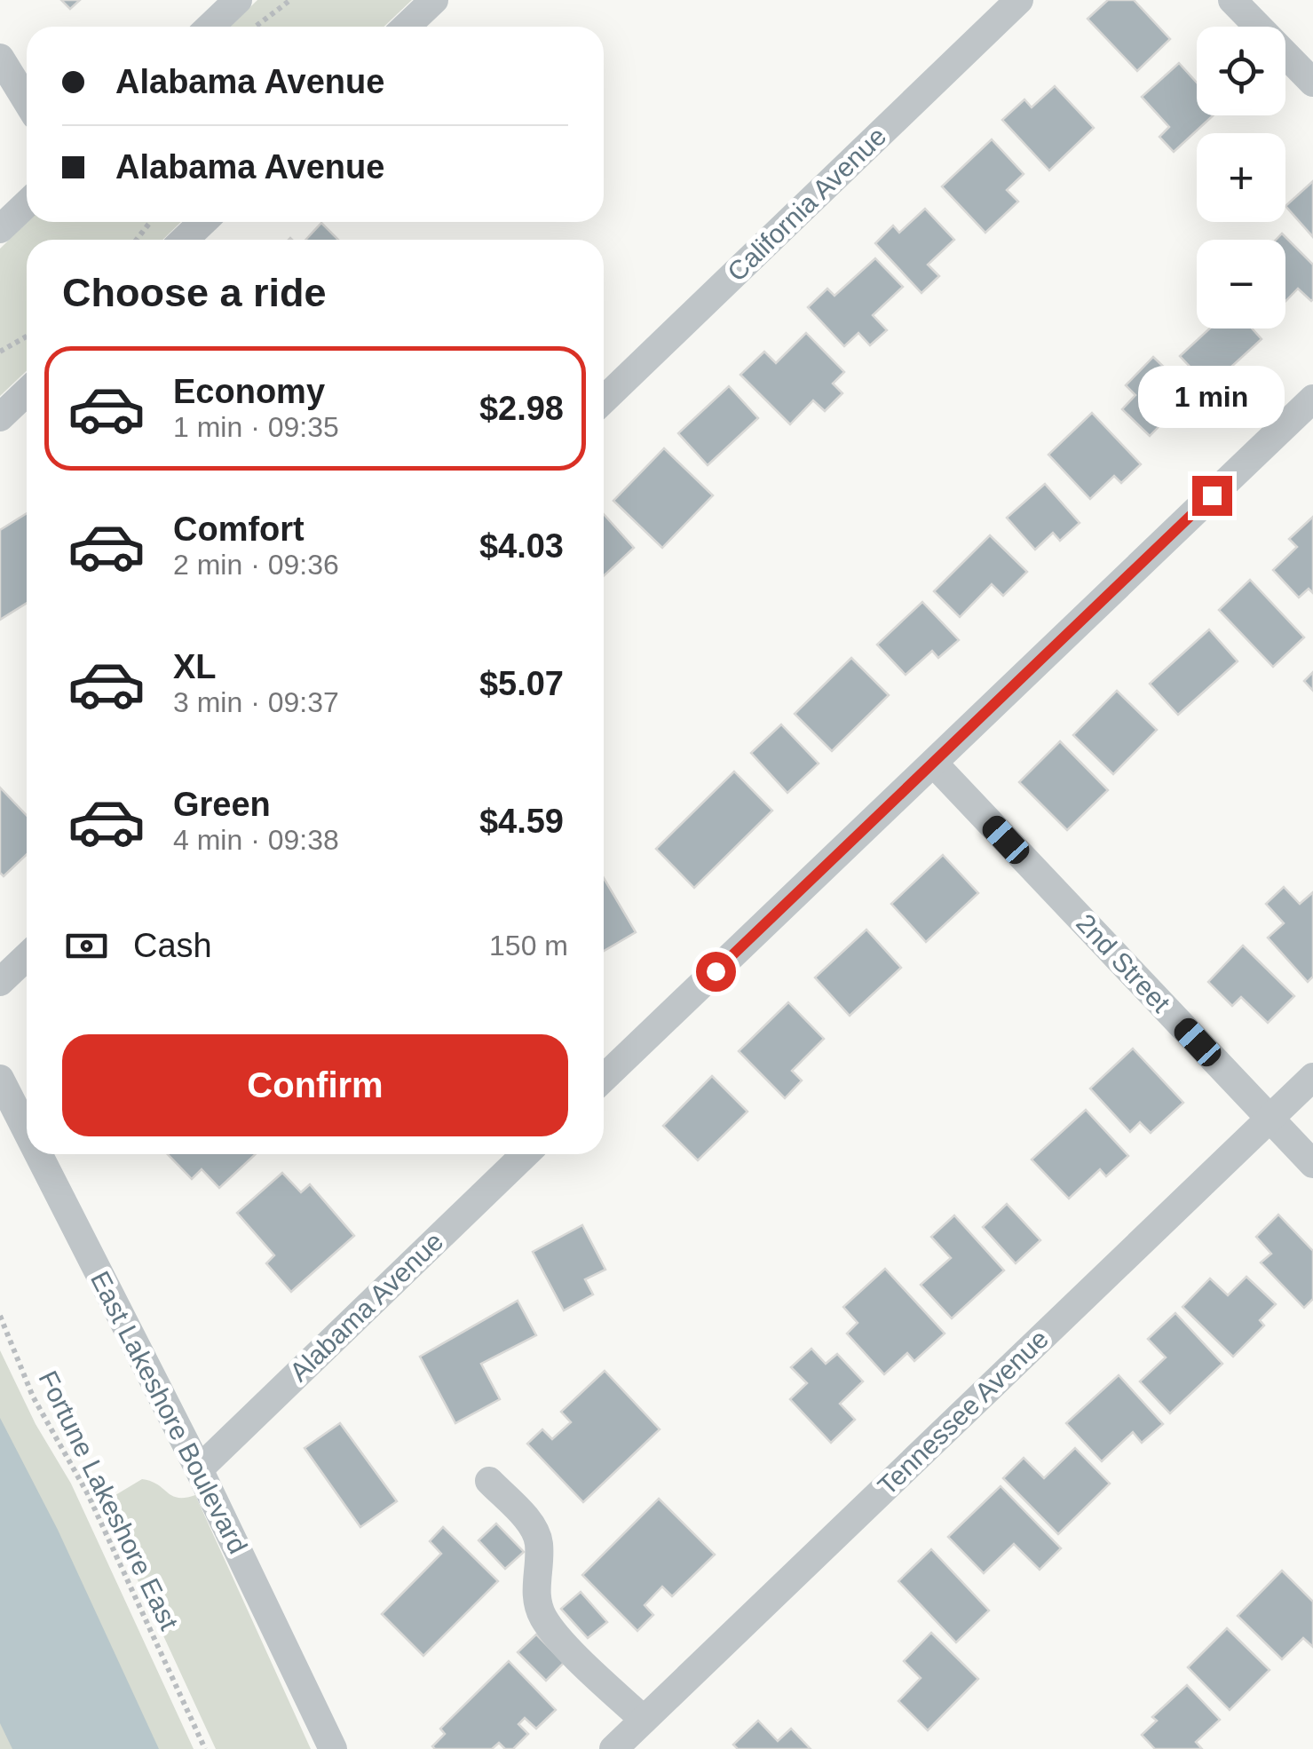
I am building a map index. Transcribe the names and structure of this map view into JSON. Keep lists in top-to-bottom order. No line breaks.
{"streets":{"street":["California Avenue","2nd Street","Alabama Avenue","East Lakeshore Boulevard","Tennessee Avenue"],"path":["Fortune Lakeshore East"]},"crossings":[["2nd Street","Tennessee Avenue"],["Alabama Avenue","East Lakeshore Boulevard"]],"page":{"map_buttons":["+","−"],"banner":["Alabama Avenue","Alabama Avenue"],"heading":"Choose a ride","list":[{"name":"Economy","note":"1 min · 09:35","value":"$2.98"},{"name":"Comfort","note":"2 min · 09:36","value":"$4.03"},{"name":"XL","note":"3 min · 09:37","value":"$5.07"},{"name":"Green","note":"4 min · 09:38","value":"$4.59"}],"bubble":"1 min","pay":["Cash","150 m"],"buttons":"Confirm"}}
